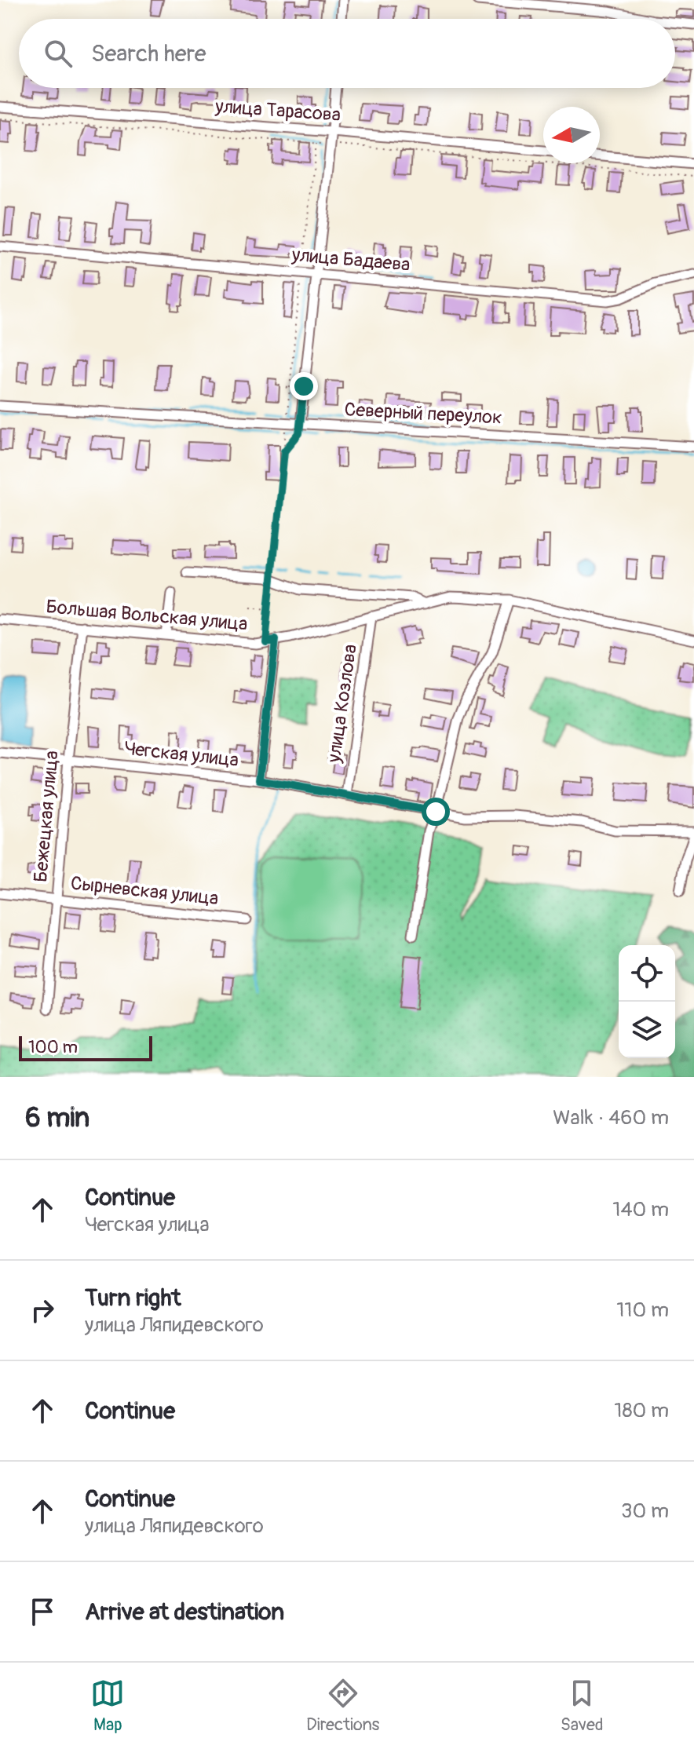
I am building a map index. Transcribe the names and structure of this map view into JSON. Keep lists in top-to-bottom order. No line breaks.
{"streets":{"street":["улица Тарасова","улица Бадаева","Северный переулок","Большая Вольская улица","улица Козлова","Чегская улица","Бежецкая улица","Сырневская улица"]},"crossings":[["Большая Вольская улица","улица Козлова"],["Большая Вольская улица","Бежецкая улица"],["улица Козлова","Чегская улица"],["Чегская улица","Бежецкая улица"],["Бежецкая улица","Сырневская улица"]],"scale_bar":"100 m","north":"left","page":{"search":"Search here","scale":"100 m","heading":["6 min","Walk · 460 m"],"list":[["Continue","Чегская улица","140 m"],["Turn right","улица Ляпидевского","110 m"],["Continue","180 m"],["Continue","улица Ляпидевского","30 m"],"Arrive at destination"],"nav":["Map","Directions","Saved"]}}
